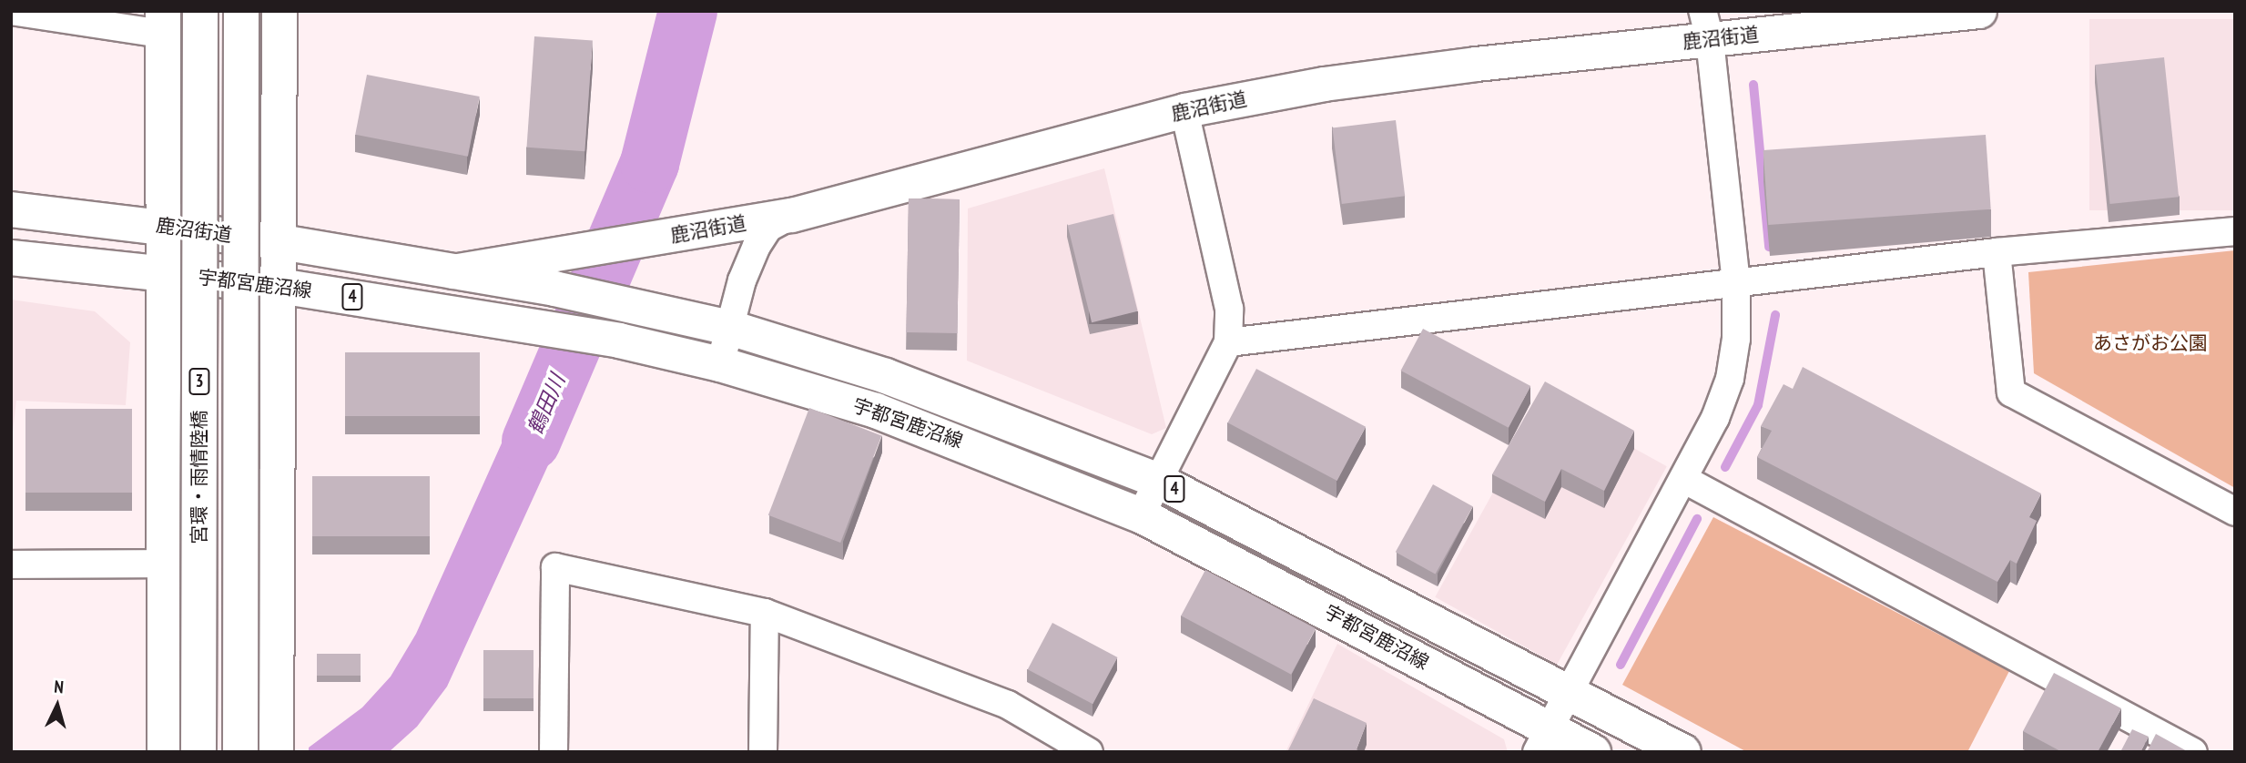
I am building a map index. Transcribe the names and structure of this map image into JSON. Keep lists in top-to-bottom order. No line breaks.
{"streets":{"main road":["鹿沼街道","宇都宮鹿沼線","4","3","宮環・雨情陸橋"]},"crossings":[["鹿沼街道","宇都宮鹿沼線"],["鹿沼街道","3"],["宇都宮鹿沼線","4"],["宇都宮鹿沼線","3"],["4","3"]],"water":["鶴田川"],"parks":["あさがお公園"],"north":"top"}
